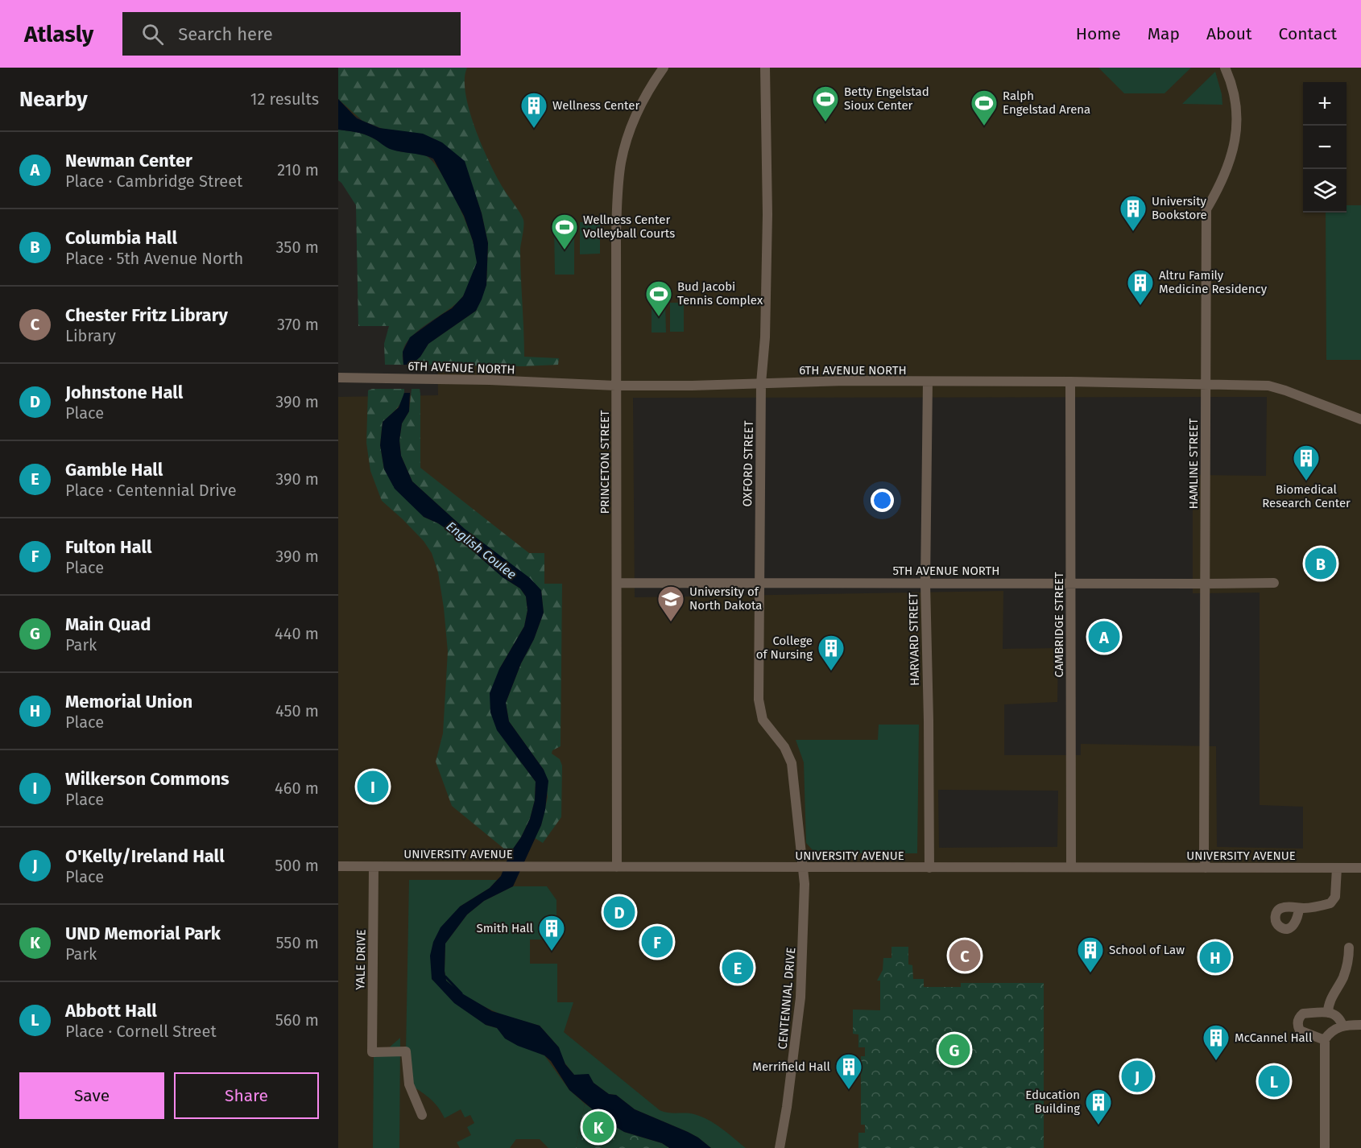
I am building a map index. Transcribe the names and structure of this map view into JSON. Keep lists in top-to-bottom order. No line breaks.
{"streets":{"street":["6TH AVENUE NORTH","PRINCETON STREET","OXFORD STREET","HAMLINE STREET","5TH AVENUE NORTH","CAMBRIDGE STREET","HARVARD STREET","UNIVERSITY AVENUE","YALE DRIVE","CENTENNIAL DRIVE"]},"crossings":[["6TH AVENUE NORTH","PRINCETON STREET"],["6TH AVENUE NORTH","OXFORD STREET"],["6TH AVENUE NORTH","HAMLINE STREET"],["6TH AVENUE NORTH","CAMBRIDGE STREET"],["6TH AVENUE NORTH","HARVARD STREET"],["PRINCETON STREET","5TH AVENUE NORTH"],["PRINCETON STREET","UNIVERSITY AVENUE"],["OXFORD STREET","5TH AVENUE NORTH"],["OXFORD STREET","CENTENNIAL DRIVE"],["HAMLINE STREET","5TH AVENUE NORTH"],["HAMLINE STREET","UNIVERSITY AVENUE"],["5TH AVENUE NORTH","CAMBRIDGE STREET"],["5TH AVENUE NORTH","HARVARD STREET"],["CAMBRIDGE STREET","UNIVERSITY AVENUE"],["HARVARD STREET","UNIVERSITY AVENUE"],["UNIVERSITY AVENUE","YALE DRIVE"],["UNIVERSITY AVENUE","CENTENNIAL DRIVE"]],"water":["English Coulee"],"places":{"sports":["Betty Engelstad Sioux Center","Ralph Engelstad Arena","Wellness Center Volleyball Courts","Bud Jacobi Tennis Complex"],"building":["Wellness Center","University Bookstore","Altru Family Medicine Residency","Biomedical Research Center","College of Nursing","Smith Hall","School of Law","McCannel Hall","Merrifield Hall","Education Building"],"school or university":["University of North Dakota"]},"page":{"header":"Atlasly","search":"Search here","nav":["Home","Map","About","Contact"],"heading":["Nearby","12 results"],"map_buttons":["+","−"],"list":[{"mark":"A","name":"Newman Center","note":"Place · Cambridge Street","value":"210 m"},{"mark":"B","name":"Columbia Hall","note":"Place · 5th Avenue North","value":"350 m"},{"mark":"C","name":"Chester Fritz Library","note":"Library","value":"370 m"},{"mark":"D","name":"Johnstone Hall","note":"Place","value":"390 m"},{"mark":"E","name":"Gamble Hall","note":"Place · Centennial Drive","value":"390 m"},{"mark":"F","name":"Fulton Hall","note":"Place","value":"390 m"},{"mark":"G","name":"Main Quad","note":"Park","value":"440 m"},{"mark":"H","name":"Memorial Union","note":"Place","value":"450 m"},{"mark":"I","name":"Wilkerson Commons","note":"Place","value":"460 m"},{"mark":"J","name":"O'Kelly/Ireland Hall","note":"Place","value":"500 m"},{"mark":"K","name":"UND Memorial Park","note":"Park","value":"550 m"},{"mark":"L","name":"Abbott Hall","note":"Place · Cornell Street","value":"560 m"}],"pins":["B","A","I","D","F","C","H","E","G","J","L","K"],"buttons":["Save","Share"]}}
